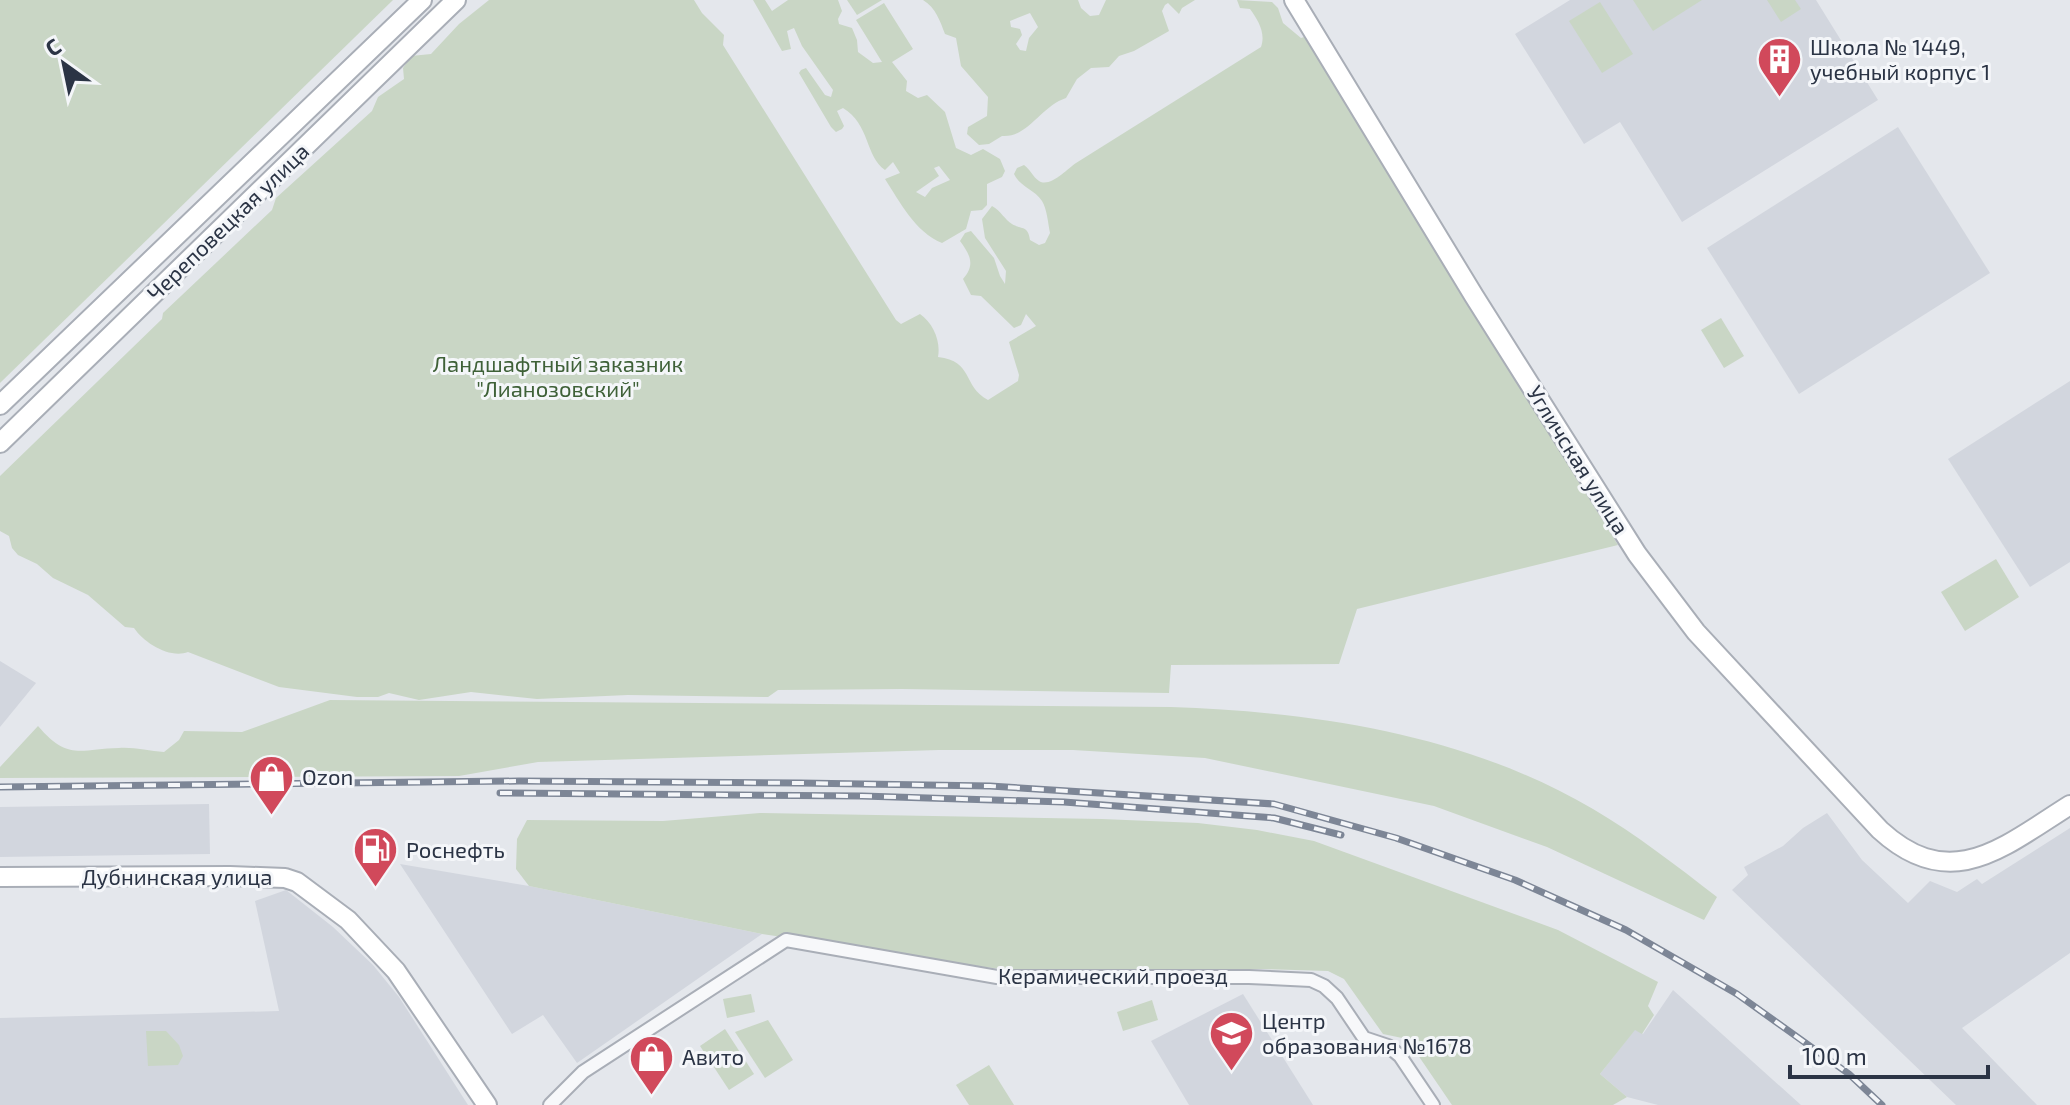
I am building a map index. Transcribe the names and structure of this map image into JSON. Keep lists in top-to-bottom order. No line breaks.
{"streets":{"street":["Череповецкая улица","Угличская улица","Дубнинская улица","Керамический проезд"]},"parks":["Ландшафтный заказник \"Лианозовский\""],"places":{"building":["Школа № 1449, учебный корпус 1"],"shop":["Ozon","Авито"],"fuel station":["Роснефть"],"school or university":["Центр образования №1678"]},"scale_bar":"100 m","north":"top left"}
